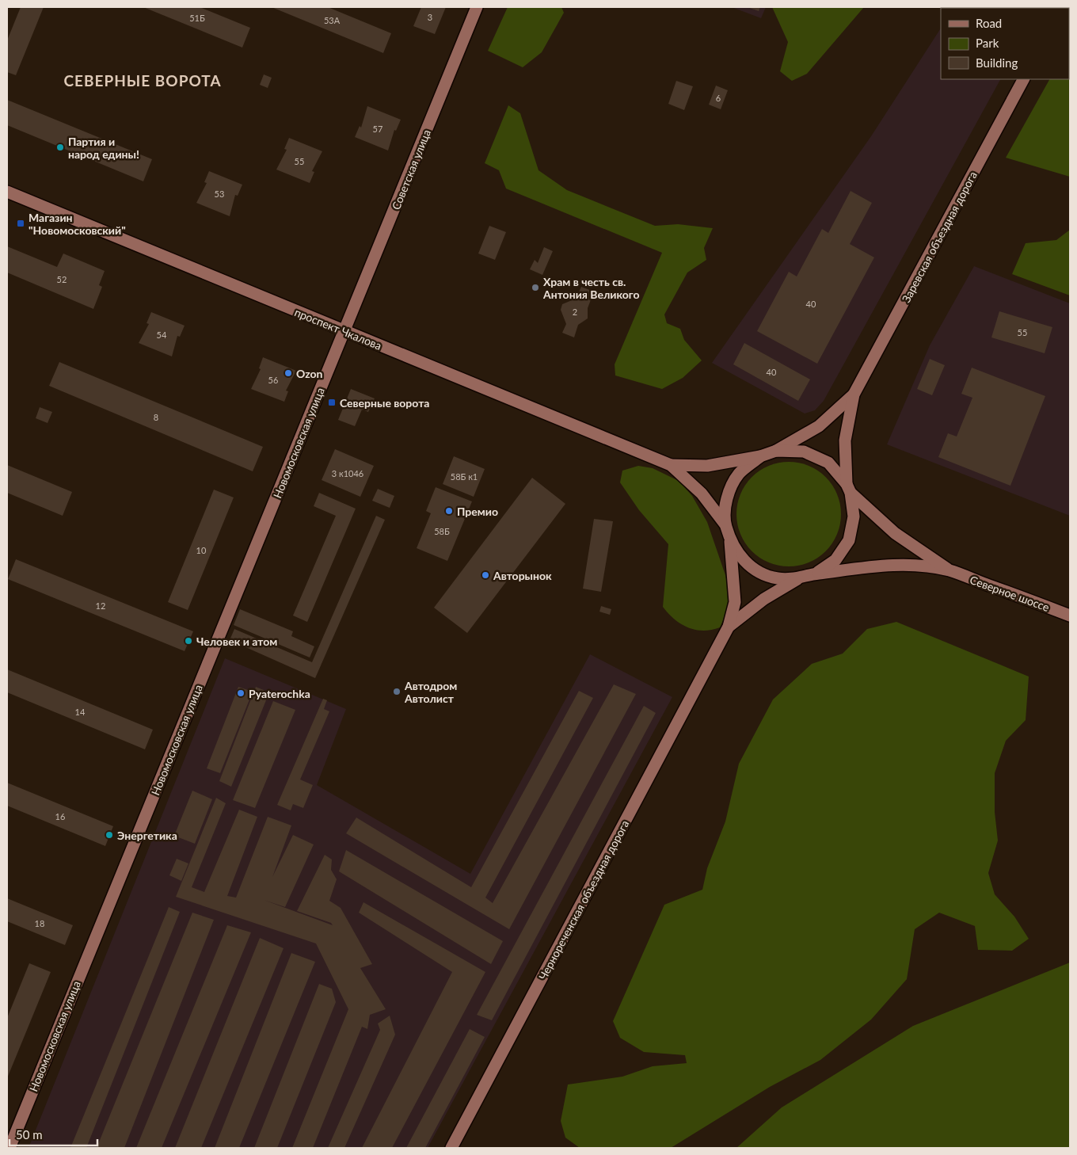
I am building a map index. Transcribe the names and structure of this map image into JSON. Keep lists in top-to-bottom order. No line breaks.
{"streets":{"main road":["Советская улица","Заревская объездная дорога","проспект Чкалова","Новомосковская улица","Северное шоссе","Чернореченская объездная дорога"]},"crossings":[["Советская улица","проспект Чкалова"],["Советская улица","Новомосковская улица"],["проспект Чкалова","Новомосковская улица"]],"districts":["СЕВЕРНЫЕ ВОРОТА"],"places":{"other":["Партия и народ едины!","Храм в честь св. Антония Великого","Ozon","Премио","Авторынок","Человек и атом","Автодром Автолист","Pyaterochka","Энергетика"],"transit":["Магазин \"Новомосковский\"","Северные ворота"]},"house_numbers":["3","51Б","53А","6","57","55","53","52","40","2","55","54","40","56","8","3 к1046","58Б к1","58Б","10","12","14","16","18"],"legend":["Road","Park","Building"],"scale_bar":"50 m"}
